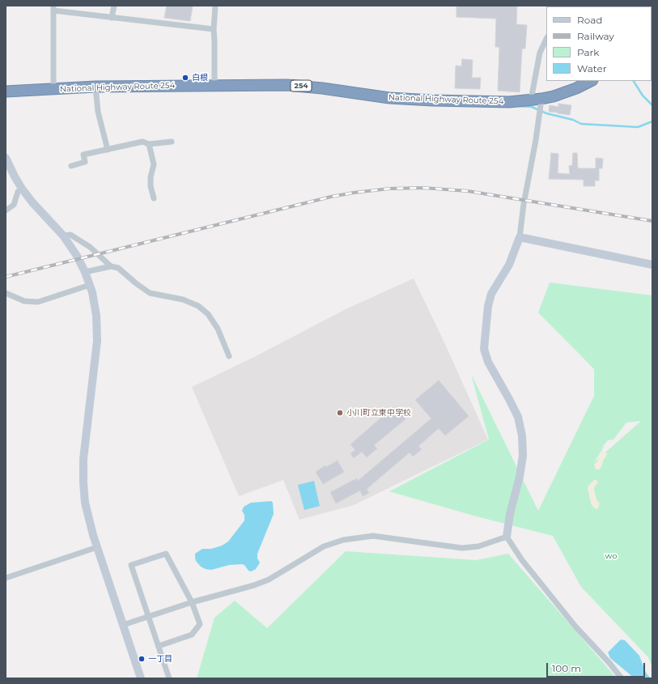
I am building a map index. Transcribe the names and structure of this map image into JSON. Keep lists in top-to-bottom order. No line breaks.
{"streets":{"highway":["254","National Highway Route 254"]},"parks":["wo"],"places":["白根","小川町立東中学校","一丁目"],"legend":["Road","Railway","Park","Water"],"scale_bar":"100 m"}
